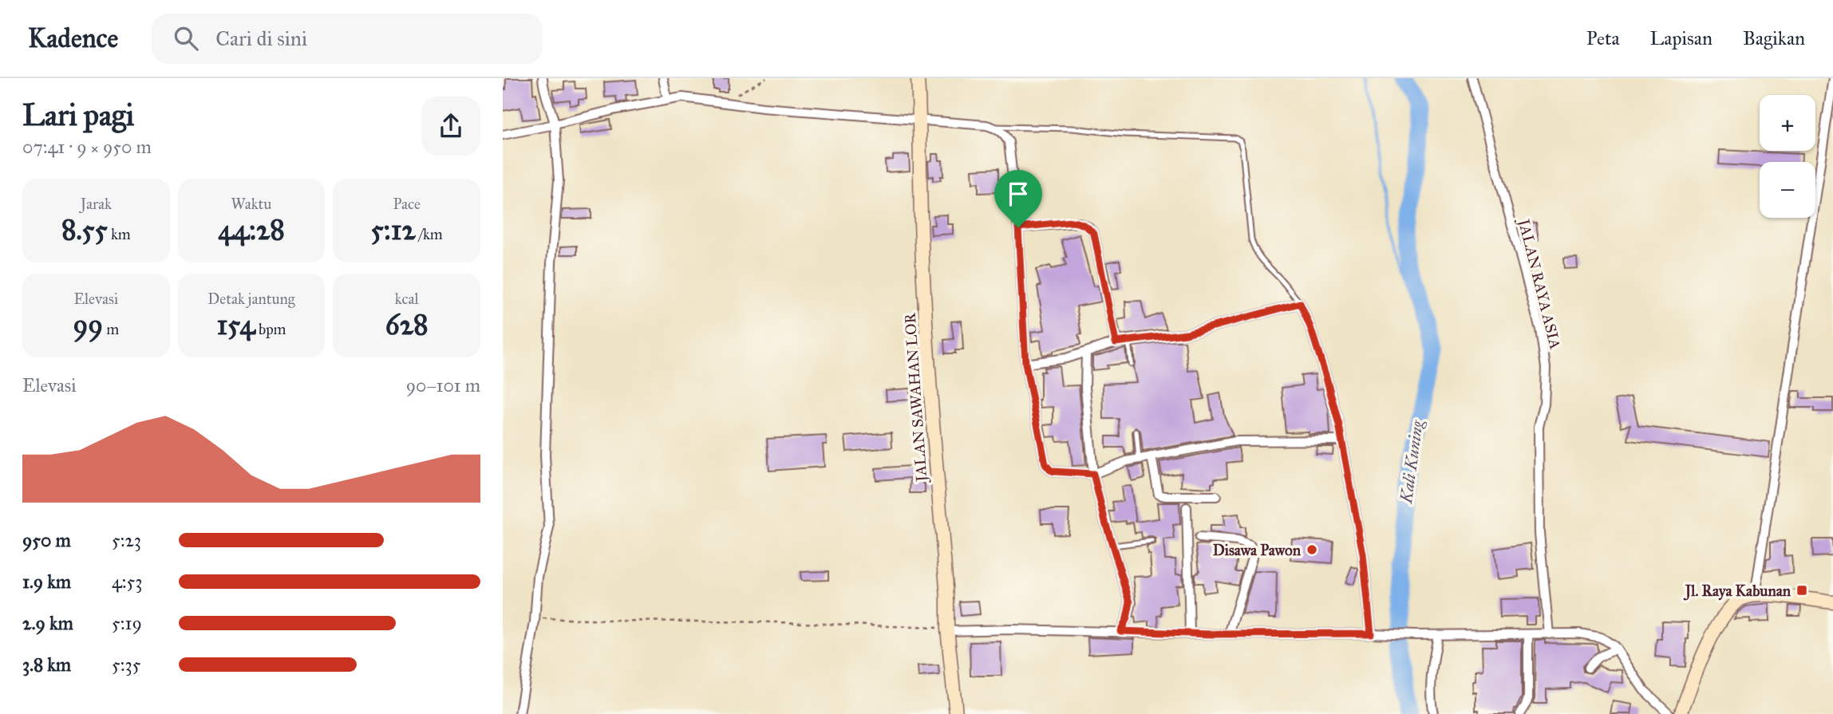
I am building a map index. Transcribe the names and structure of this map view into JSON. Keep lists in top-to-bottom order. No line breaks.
{"streets":{"main road":["JALAN SAWAHAN LOR"],"street":["JALAN RAYA ASIA"]},"water":["Kali Kuning"],"places":{"other":["Disawa Pawon"],"transit":["Jl. Raya Kabunan"]},"page":{"header":"Kadence","search":"Cari di sini","nav":["Peta","Lapisan","Bagikan"],"heading":["Lari pagi","07:41 · 9 × 950 m"],"map_buttons":["+","−"],"stats":[["Jarak","8.55 km"],["Waktu","44:28"],["Pace","5:12 /km"],["Elevasi","99 m"],["Detak jantung","154 bpm"],["kcal","628"]],"chart":["Elevasi","90–101 m"],"list":[{"name":"950 m","note":"5:23"},{"name":"1.9 km","note":"4:53"},{"name":"2.9 km","note":"5:19"},{"name":"3.8 km","note":"5:35"}]}}
